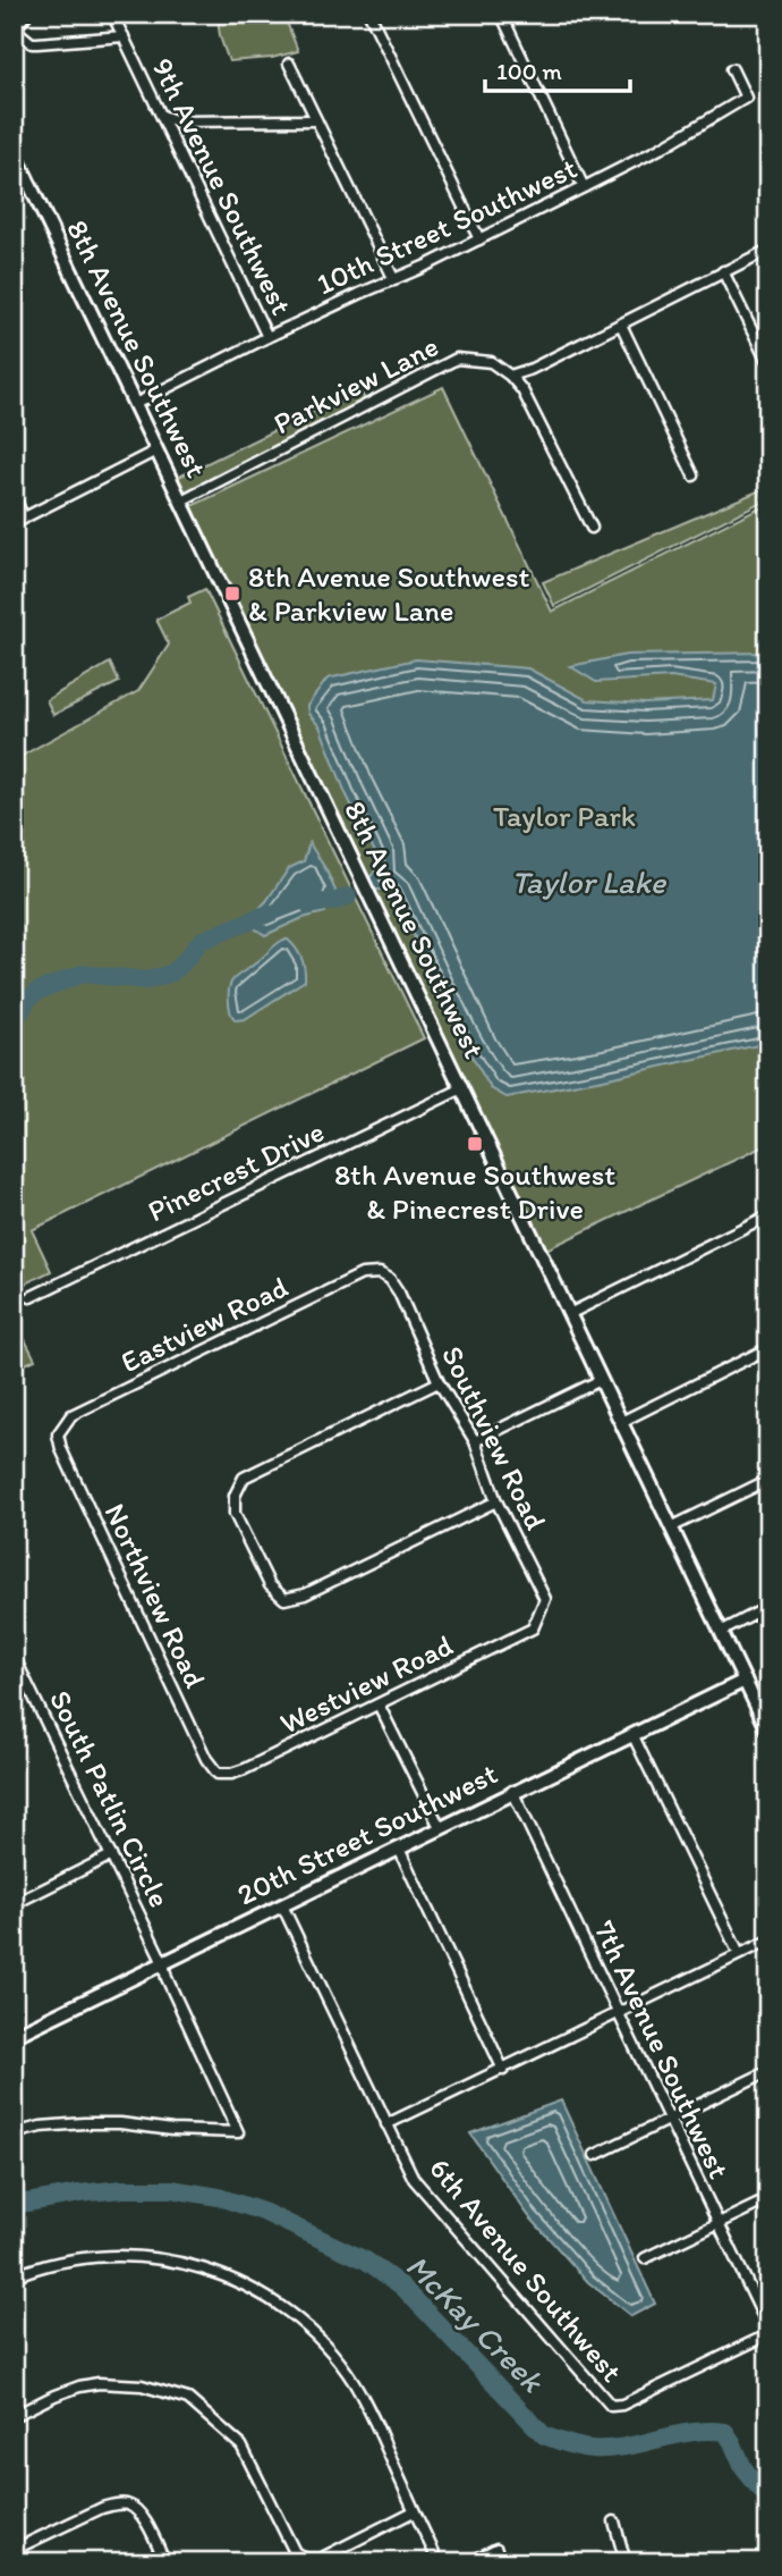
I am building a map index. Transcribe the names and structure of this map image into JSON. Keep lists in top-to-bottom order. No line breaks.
{"streets":{"street":["9th Avenue Southwest","10th Street Southwest","8th Avenue Southwest","Parkview Lane","Pinecrest Drive","Eastview Road","Southview Road","Northview Road","Westview Road","South Patlin Circle","20th Street Southwest","7th Avenue Southwest","6th Avenue Southwest"]},"crossings":[["9th Avenue Southwest","10th Street Southwest"],["10th Street Southwest","8th Avenue Southwest"],["8th Avenue Southwest","Parkview Lane"],["8th Avenue Southwest","Pinecrest Drive"],["8th Avenue Southwest","20th Street Southwest"],["Eastview Road","Southview Road"],["Eastview Road","Northview Road"],["Southview Road","Westview Road"],["Northview Road","Westview Road"],["South Patlin Circle","20th Street Southwest"],["20th Street Southwest","7th Avenue Southwest"],["20th Street Southwest","6th Avenue Southwest"]],"water":["Taylor Lake","McKay Creek"],"parks":["Taylor Park"],"places":{"transit":["8th Avenue Southwest & Parkview Lane","8th Avenue Southwest & Pinecrest Drive"]},"scale_bar":"100 m"}
